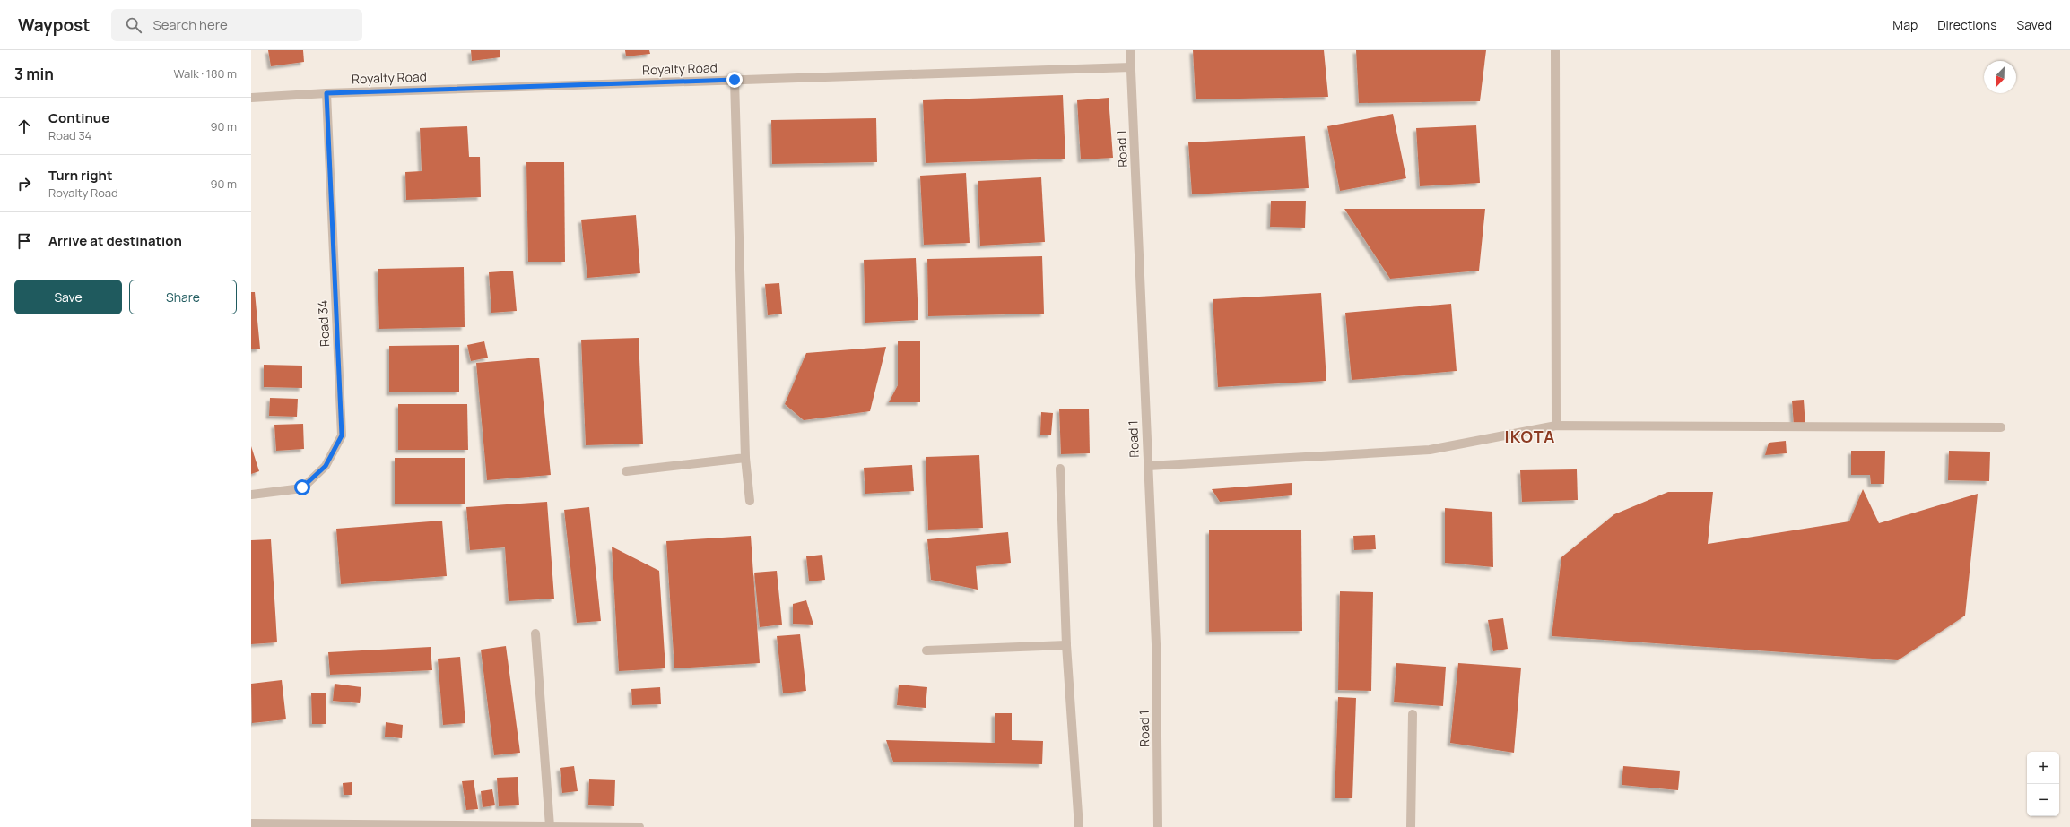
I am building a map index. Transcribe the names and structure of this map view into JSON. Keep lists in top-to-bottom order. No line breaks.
{"streets":{"street":["Royalty Road","Road 1","Road 34"]},"crossings":[["Royalty Road","Road 1"],["Royalty Road","Road 34"]],"districts":["IKOTA"],"north":"bottom left","page":{"header":"Waypost","search":"Search here","nav":["Map","Directions","Saved"],"heading":["3 min","Walk · 180 m"],"list":[["Continue","Road 34","90 m"],["Turn right","Royalty Road","90 m"],"Arrive at destination"],"buttons":["Save","Share"],"map_buttons":["+","−"]}}
